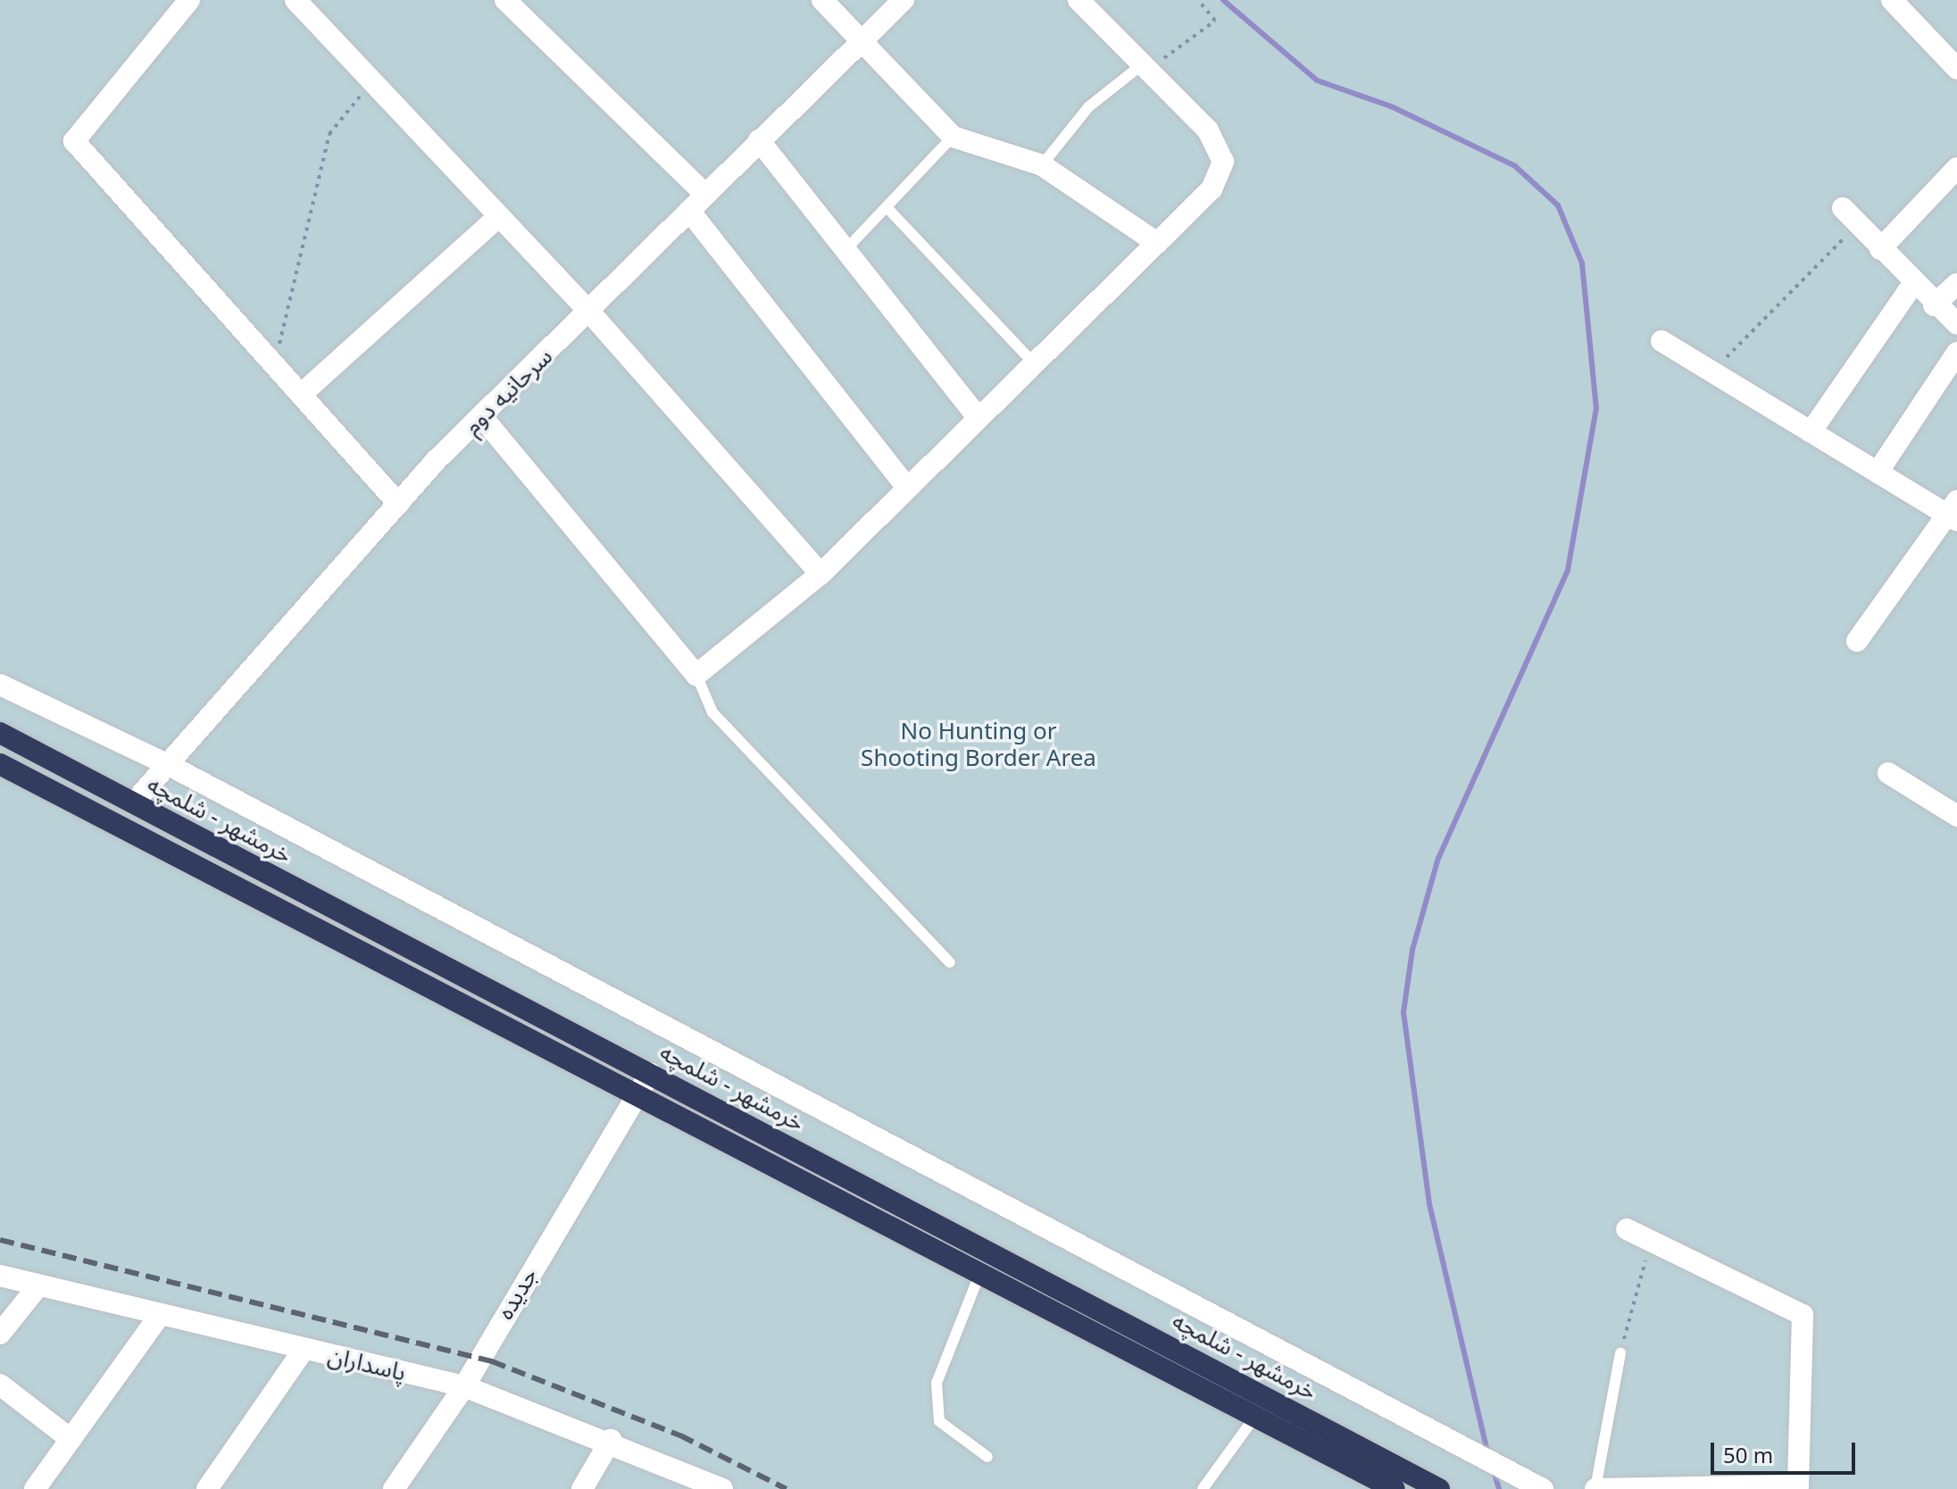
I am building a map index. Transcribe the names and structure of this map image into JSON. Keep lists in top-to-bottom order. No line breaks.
{"streets":{"highway":["خرمشهر - شلمچه"],"street":["سرحانیه دوم","جدیده","پاسداران"]},"crossings":[["سرحانیه دوم","خرمشهر - شلمچه"],["خرمشهر - شلمچه","جدیده"],["جدیده","پاسداران"]],"parks":["No Hunting or Shooting Border Area"],"scale_bar":"50 m"}
